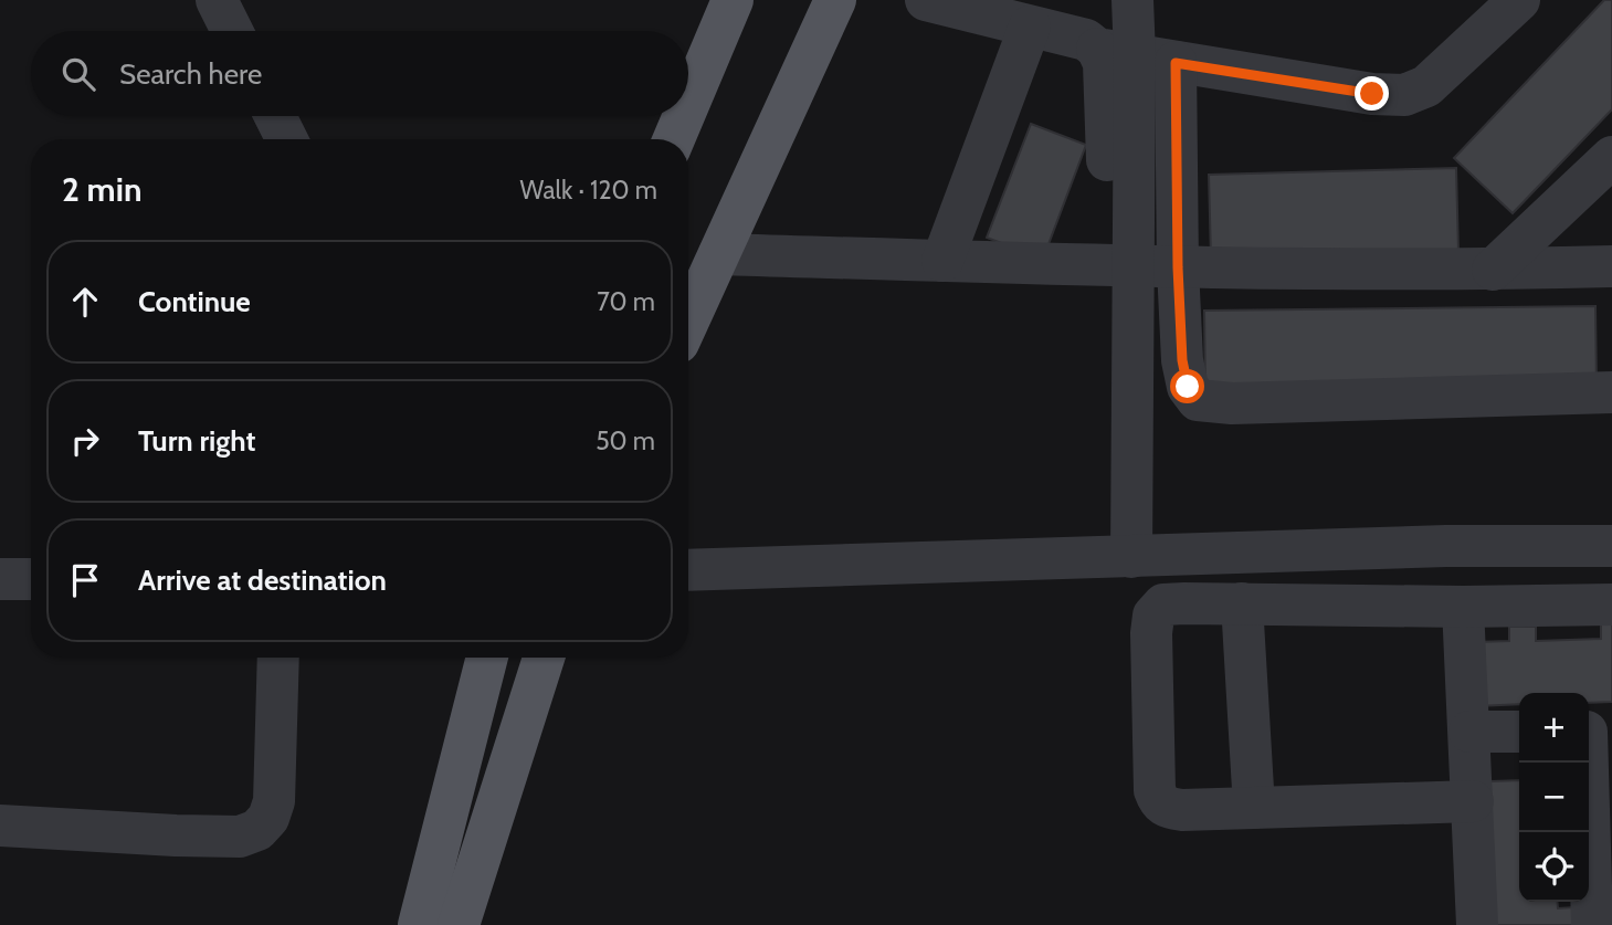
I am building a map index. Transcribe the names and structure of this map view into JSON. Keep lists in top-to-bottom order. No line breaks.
{"page":{"search":"Search here","heading":["2 min","Walk · 120 m"],"list":[["Continue","70 m"],["Turn right","50 m"],"Arrive at destination"],"map_buttons":["+","−"]}}
